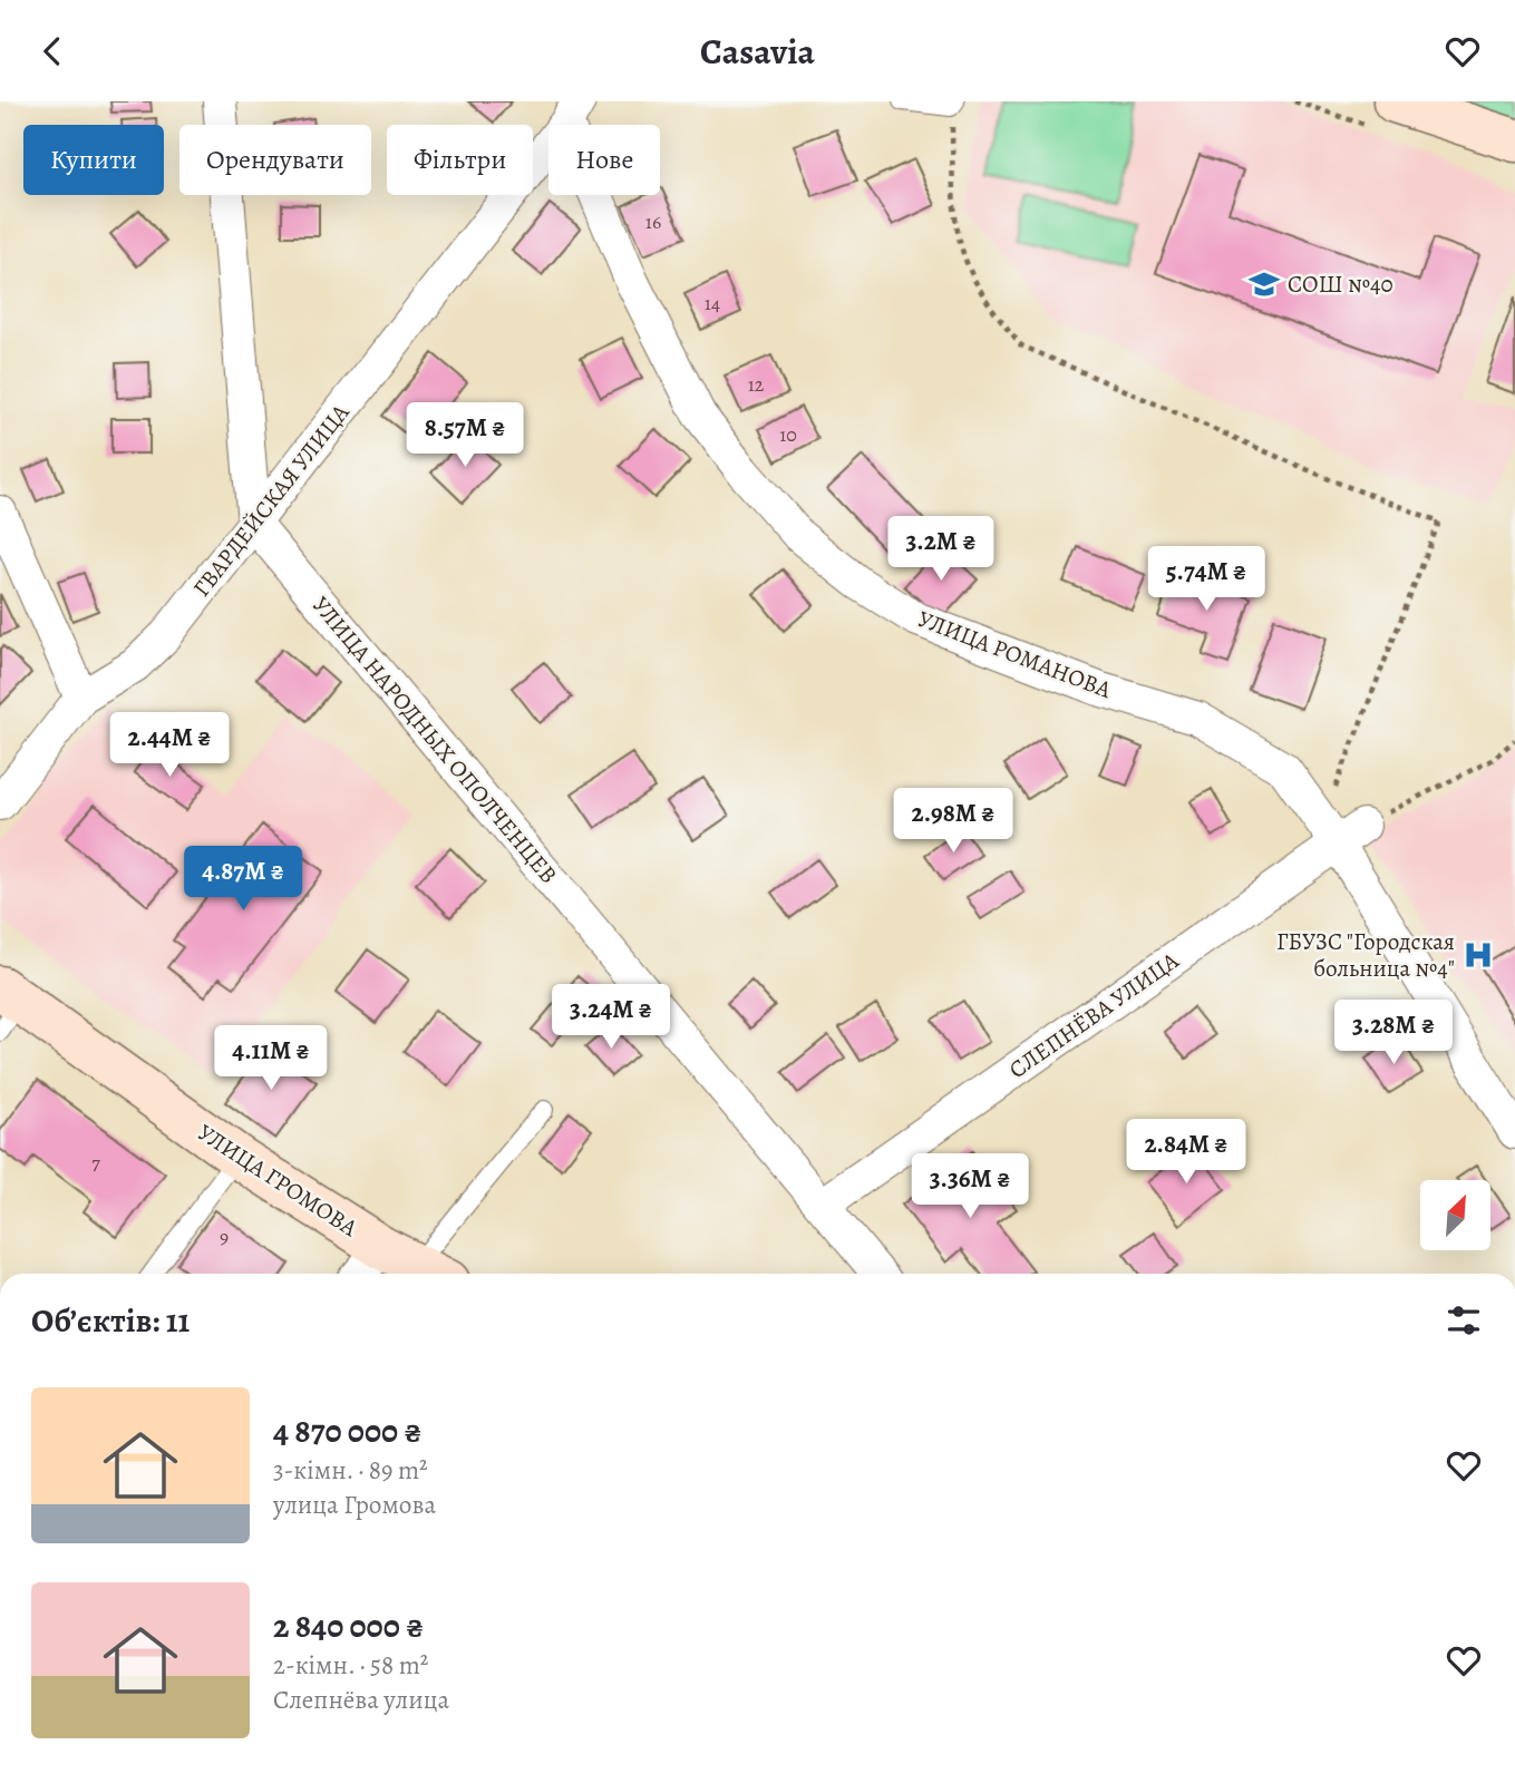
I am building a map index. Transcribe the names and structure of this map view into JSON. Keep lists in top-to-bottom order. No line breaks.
{"streets":{"street":["ГВАРДЕЙСКАЯ УЛИЦА","УЛИЦА РОМАНОВА","УЛИЦА НАРОДНЫХ ОПОЛЧЕНЦЕВ","СЛЕПНЁВА УЛИЦА","УЛИЦА ГРОМОВА"]},"crossings":[["ГВАРДЕЙСКАЯ УЛИЦА","УЛИЦА РОМАНОВА"],["ГВАРДЕЙСКАЯ УЛИЦА","УЛИЦА НАРОДНЫХ ОПОЛЧЕНЦЕВ"],["УЛИЦА РОМАНОВА","СЛЕПНЁВА УЛИЦА"],["УЛИЦА НАРОДНЫХ ОПОЛЧЕНЦЕВ","СЛЕПНЁВА УЛИЦА"]],"places":{"school or university":["СОШ №40"],"hospital":["ГБУЗС \"Городская больница №4\""]},"house_numbers":["16","14","12","10","7","9"],"north":"top right","page":{"header":"Casavia","chip":["Купити","Орендувати","Фільтри","Нове"],"price":["8.57M ₴","3.2M ₴","5.74M ₴","2.44M ₴","2.98M ₴","4.87M ₴","3.24M ₴","3.28M ₴","4.11M ₴","2.84M ₴","3.36M ₴"],"heading":"Об’єктів: 11","list":[{"name":"4 870 000 ₴","note":"3-кімн. · 89 m² · улица Громова"},{"name":"2 840 000 ₴","note":"2-кімн. · 58 m² · Слепнёва улица"}]}}
